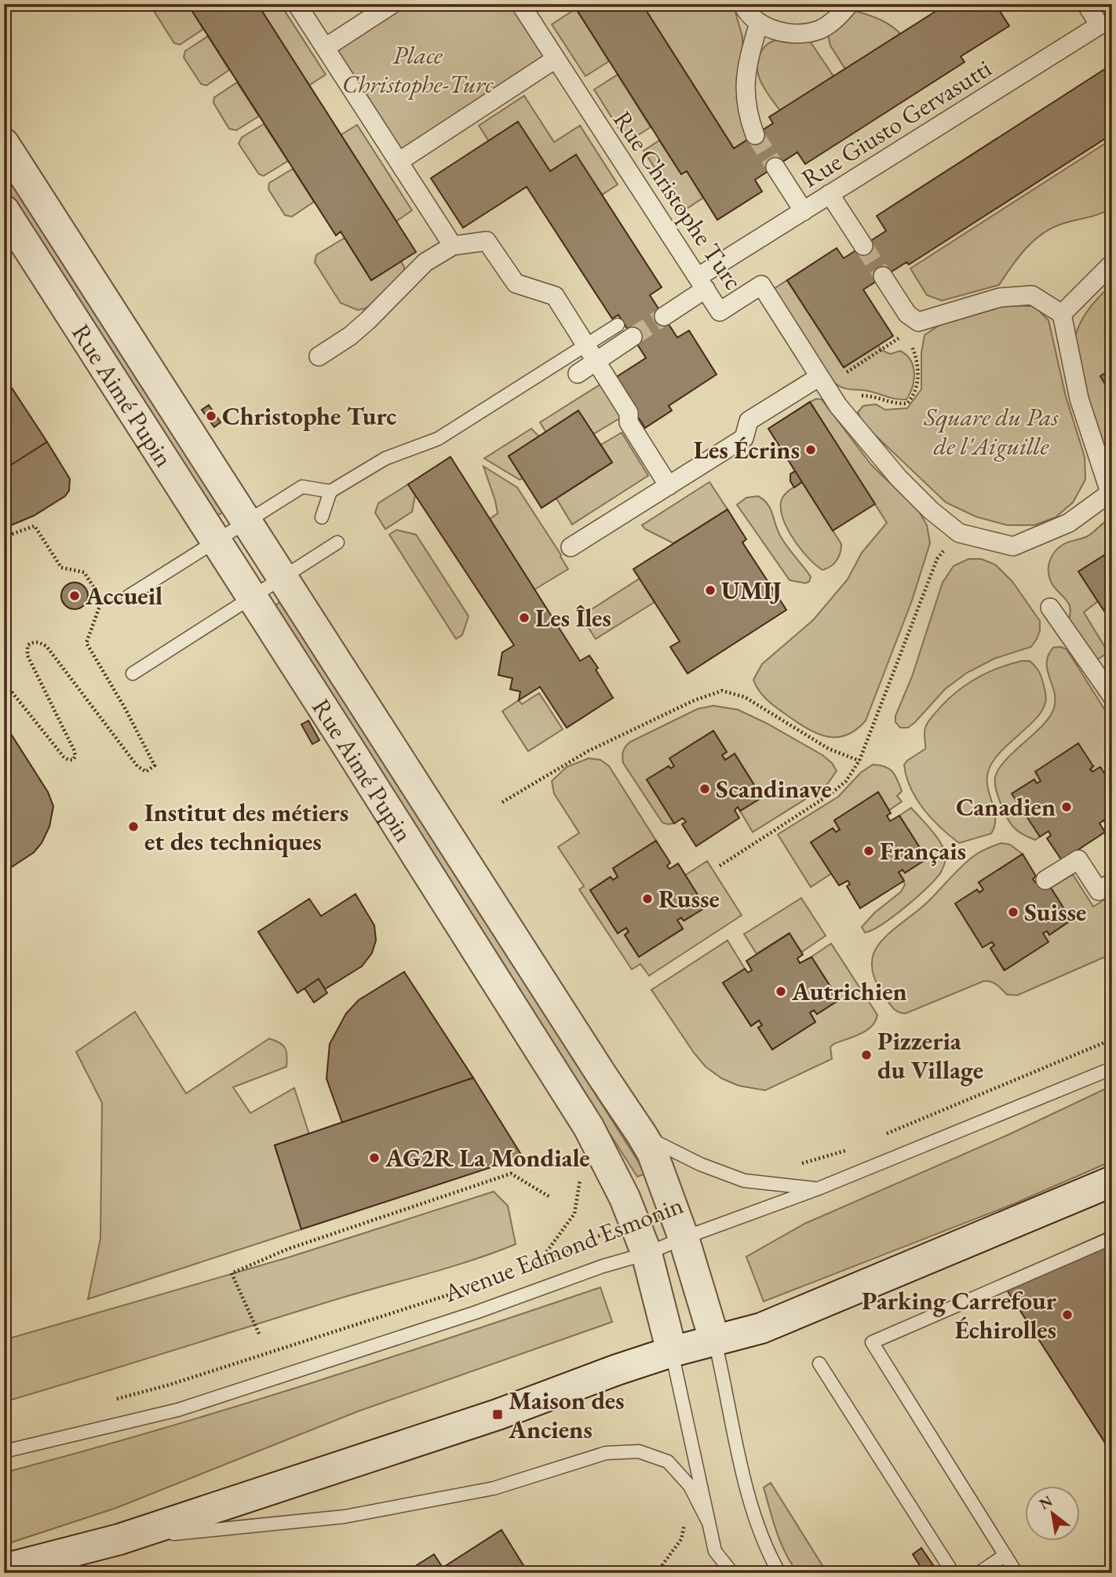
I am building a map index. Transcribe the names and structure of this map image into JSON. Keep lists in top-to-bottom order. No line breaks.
{"streets":{"street":["Rue Giusto Gervasutti","Rue Christophe Turc","Rue Aimé Pupin"],"lane":["Avenue Edmond Esmonin"]},"crossings":[["Rue Giusto Gervasutti","Rue Christophe Turc"],["Rue Aimé Pupin","Avenue Edmond Esmonin"]],"parks":["Place Christophe-Turc","Square du Pas de l'Aiguille"],"places":{"other":["Christophe Turc","Les Écrins","UMIJ","Accueil","Les Îles","Scandinave","Canadien","Institut des métiers et des techniques","Français","Russe","Suisse","Autrichien","Pizzeria du Village","AG2R La Mondiale","Parking Carrefour Échirolles"],"transit":["Maison des Anciens"]},"north":"top left"}
